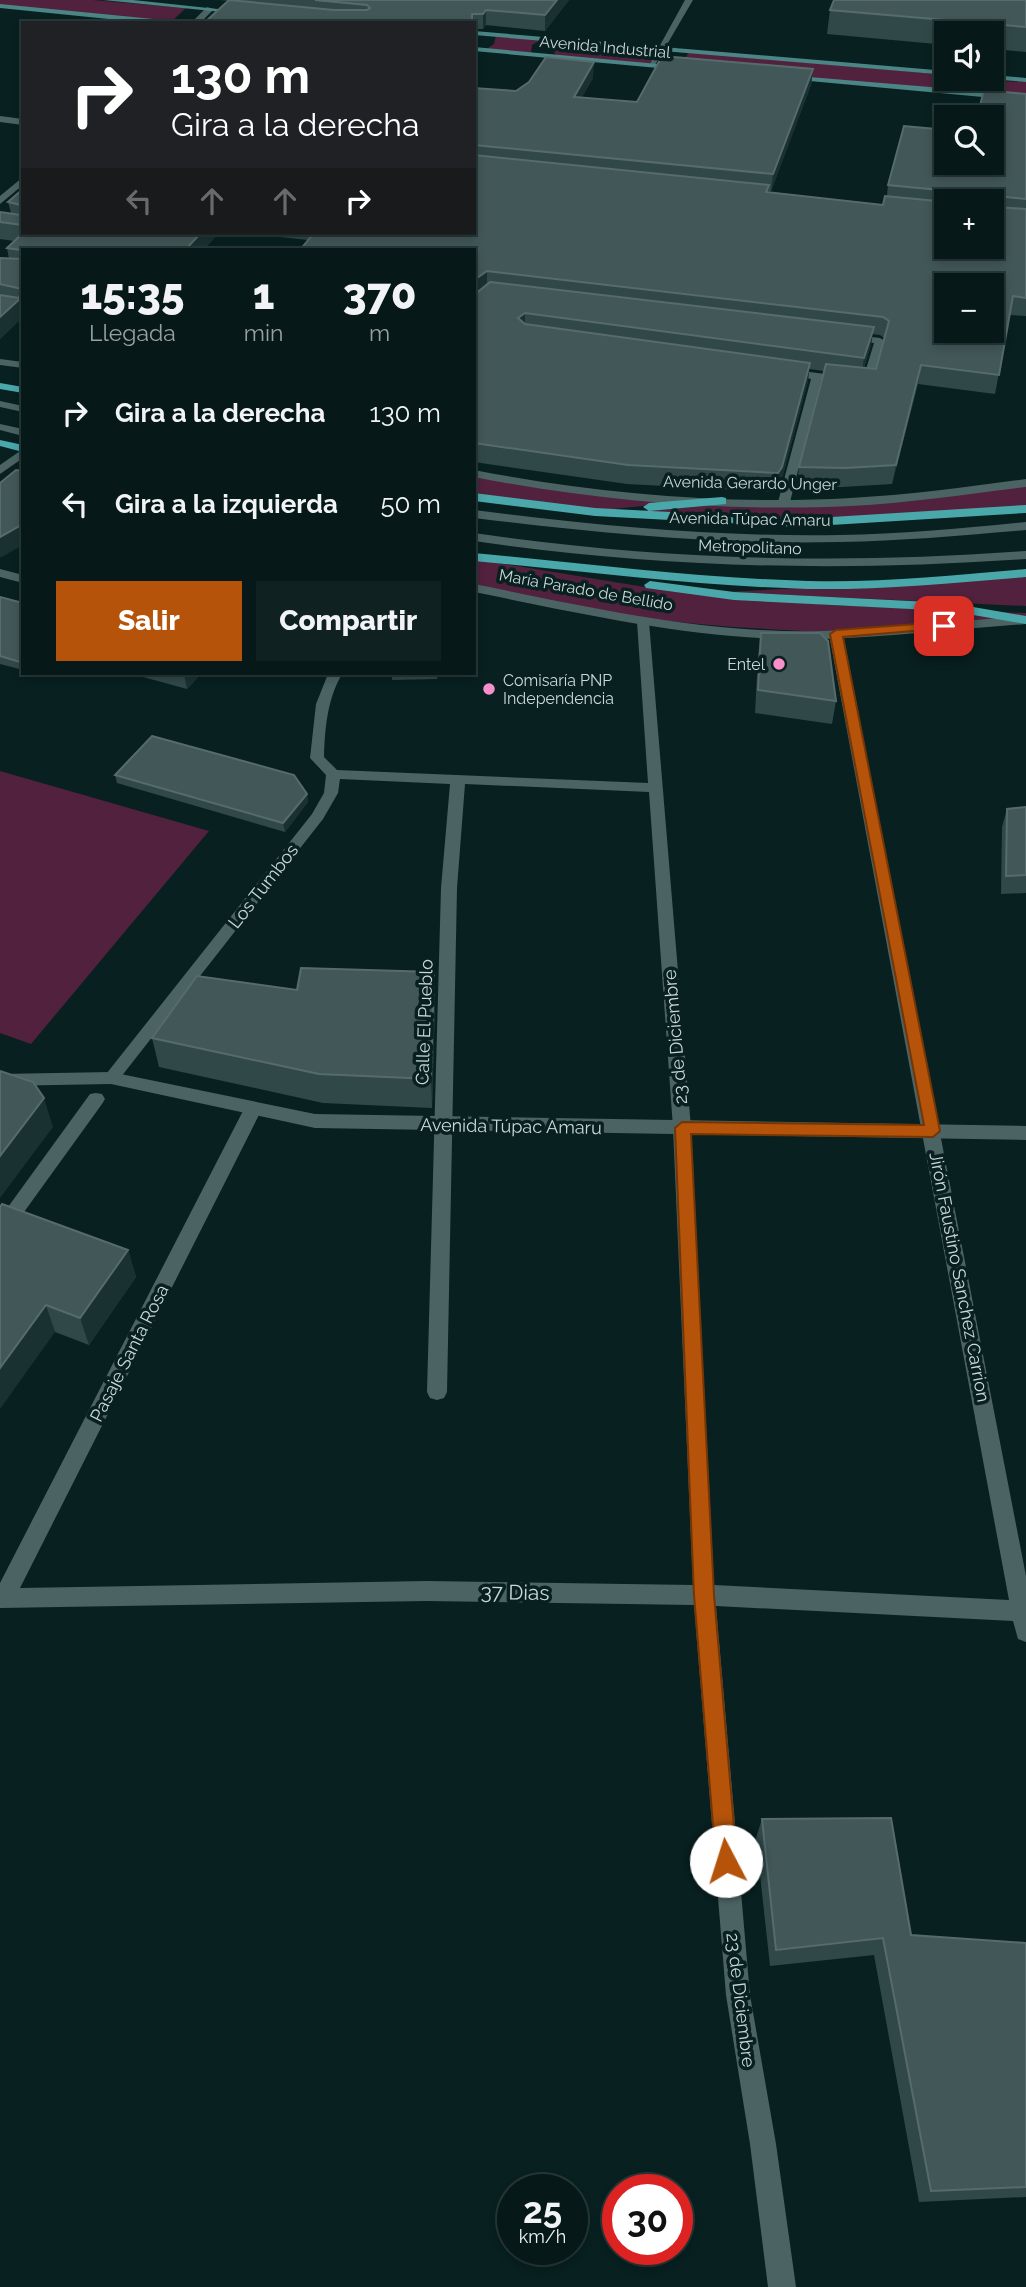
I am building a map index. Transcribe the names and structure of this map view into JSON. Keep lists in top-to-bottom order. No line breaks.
{"streets":{"main road":["Avenida Industrial","Avenida Túpac Amaru"],"street":["Avenida Gerardo Unger","Metropolitano","María Parado de Bellido","Los Tumbos","Calle El Pueblo","23 de Diciembre","Jirón Faustino Sanchez Carrion","Pasaje Santa Rosa","37 Dias"]},"crossings":[["Avenida Túpac Amaru","Los Tumbos"],["Avenida Túpac Amaru","Calle El Pueblo"],["Avenida Túpac Amaru","23 de Diciembre"],["Avenida Túpac Amaru","Jirón Faustino Sanchez Carrion"],["Avenida Túpac Amaru","Pasaje Santa Rosa"],["María Parado de Bellido","23 de Diciembre"],["María Parado de Bellido","Jirón Faustino Sanchez Carrion"],["23 de Diciembre","37 Dias"],["Jirón Faustino Sanchez Carrion","37 Dias"],["Pasaje Santa Rosa","37 Dias"]],"places":["Entel","Comisaría PNP Independencia"],"page":{"map_buttons":["+","−"],"turn":["130 m","Gira a la derecha"],"eta":["15:35","Llegada","1","min","370","m"],"list":[{"name":"Gira a la derecha","value":"130 m"},{"name":"Gira a la izquierda","value":"50 m"}],"buttons":["Salir","Compartir"],"speed":"25 km/h","limit":"30"}}
